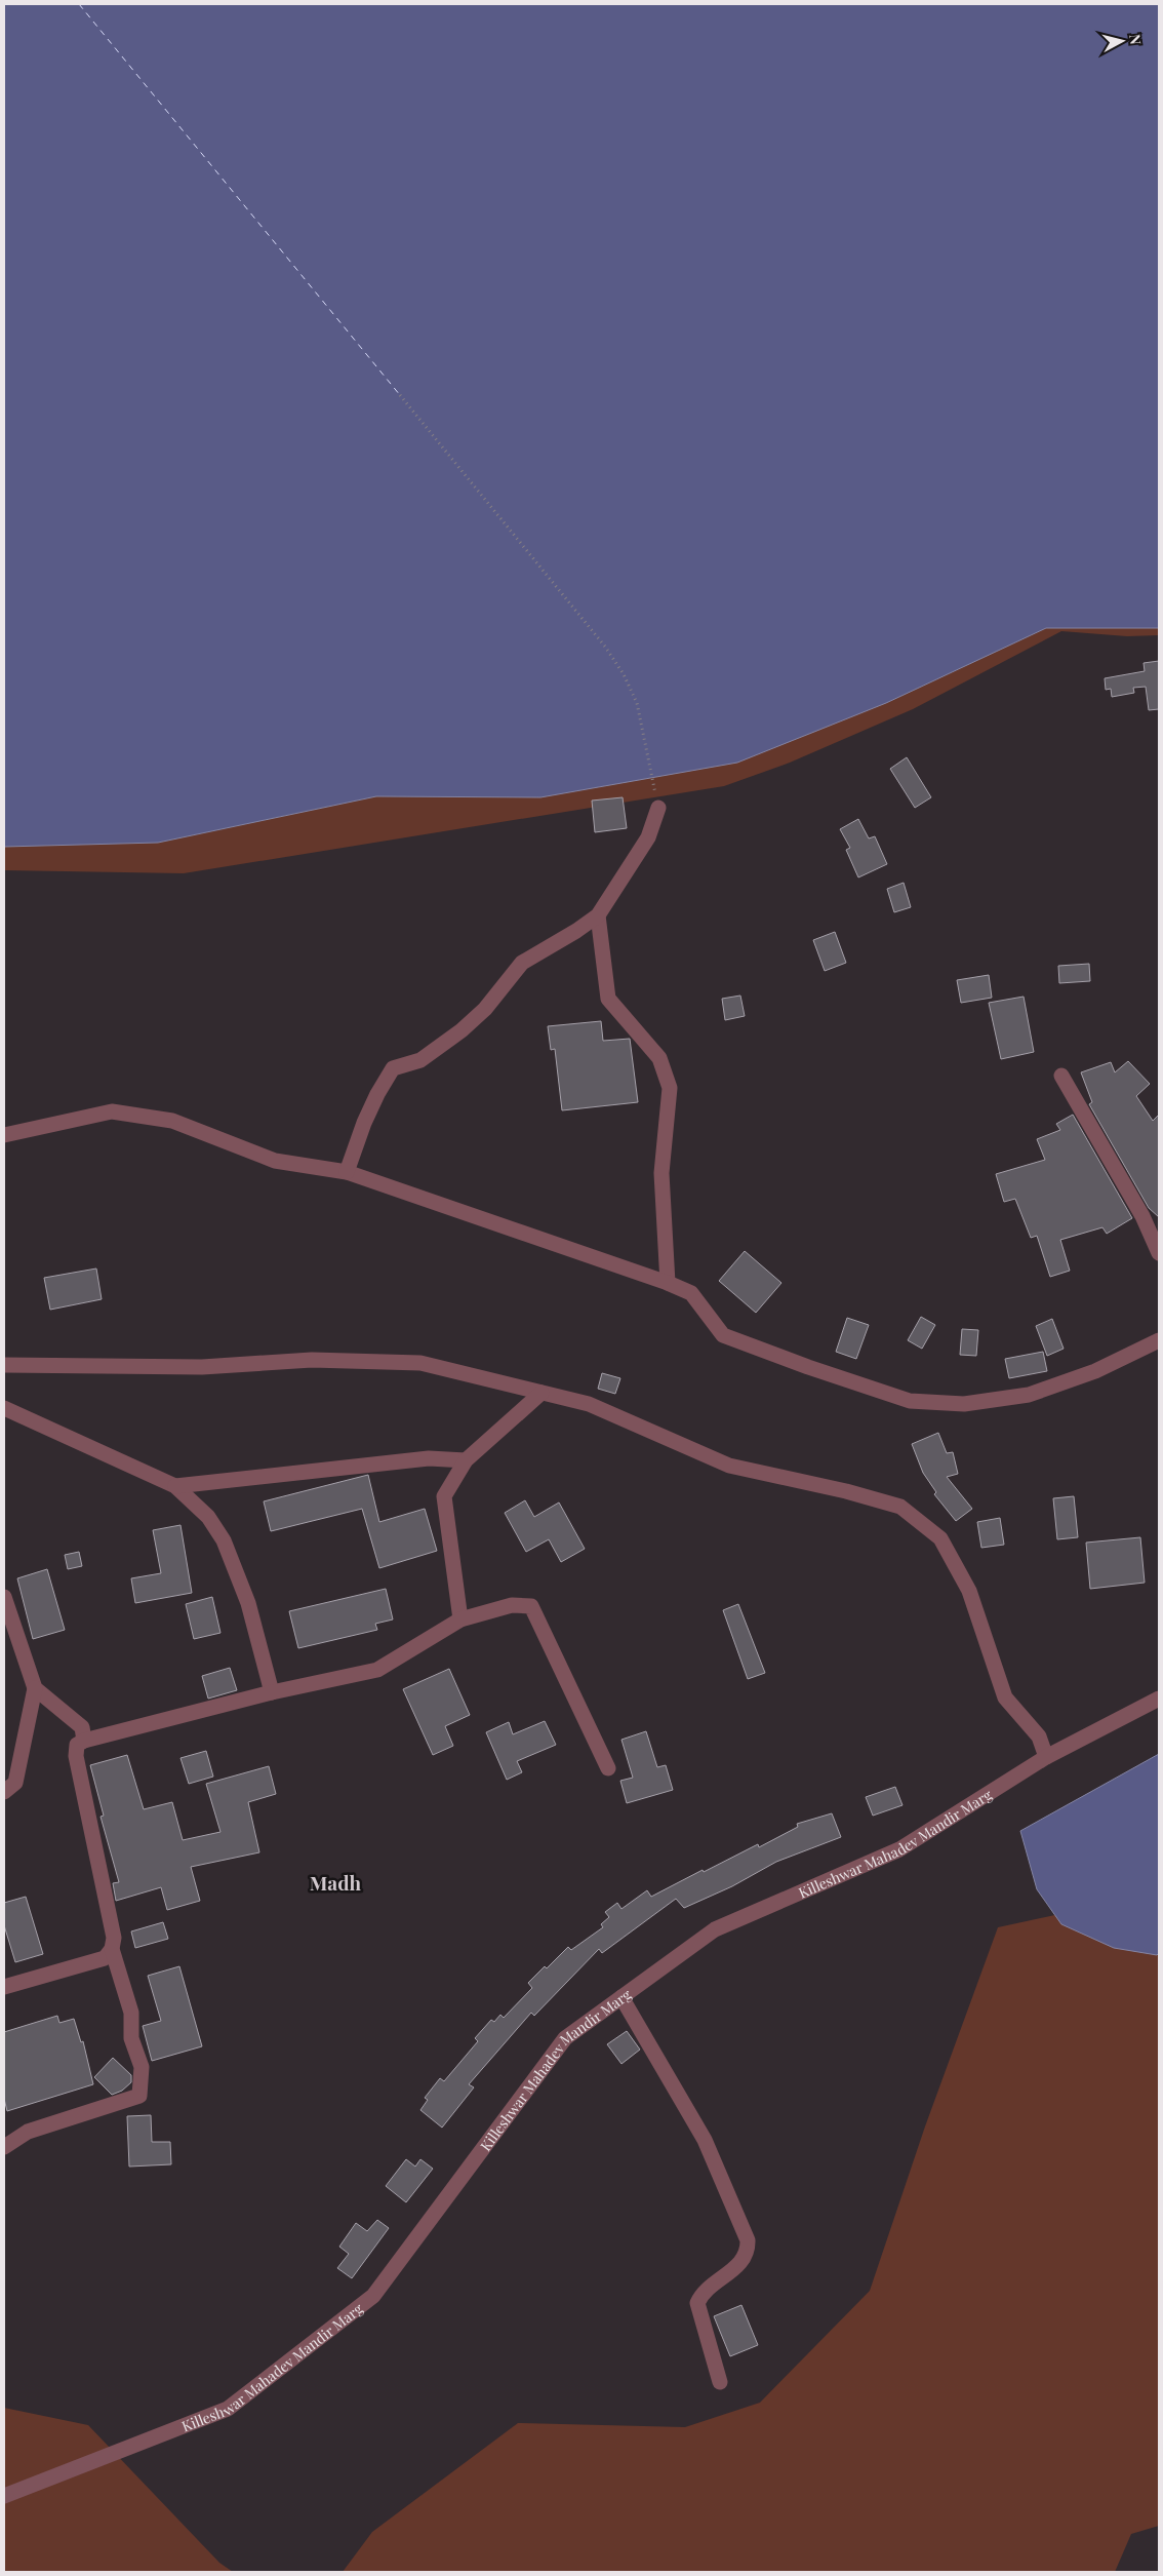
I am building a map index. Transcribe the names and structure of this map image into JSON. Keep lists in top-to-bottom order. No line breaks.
{"streets":{"street":["Killeshwar Mahadev Mandir Marg"]},"districts":["Madh"],"north":"right"}
